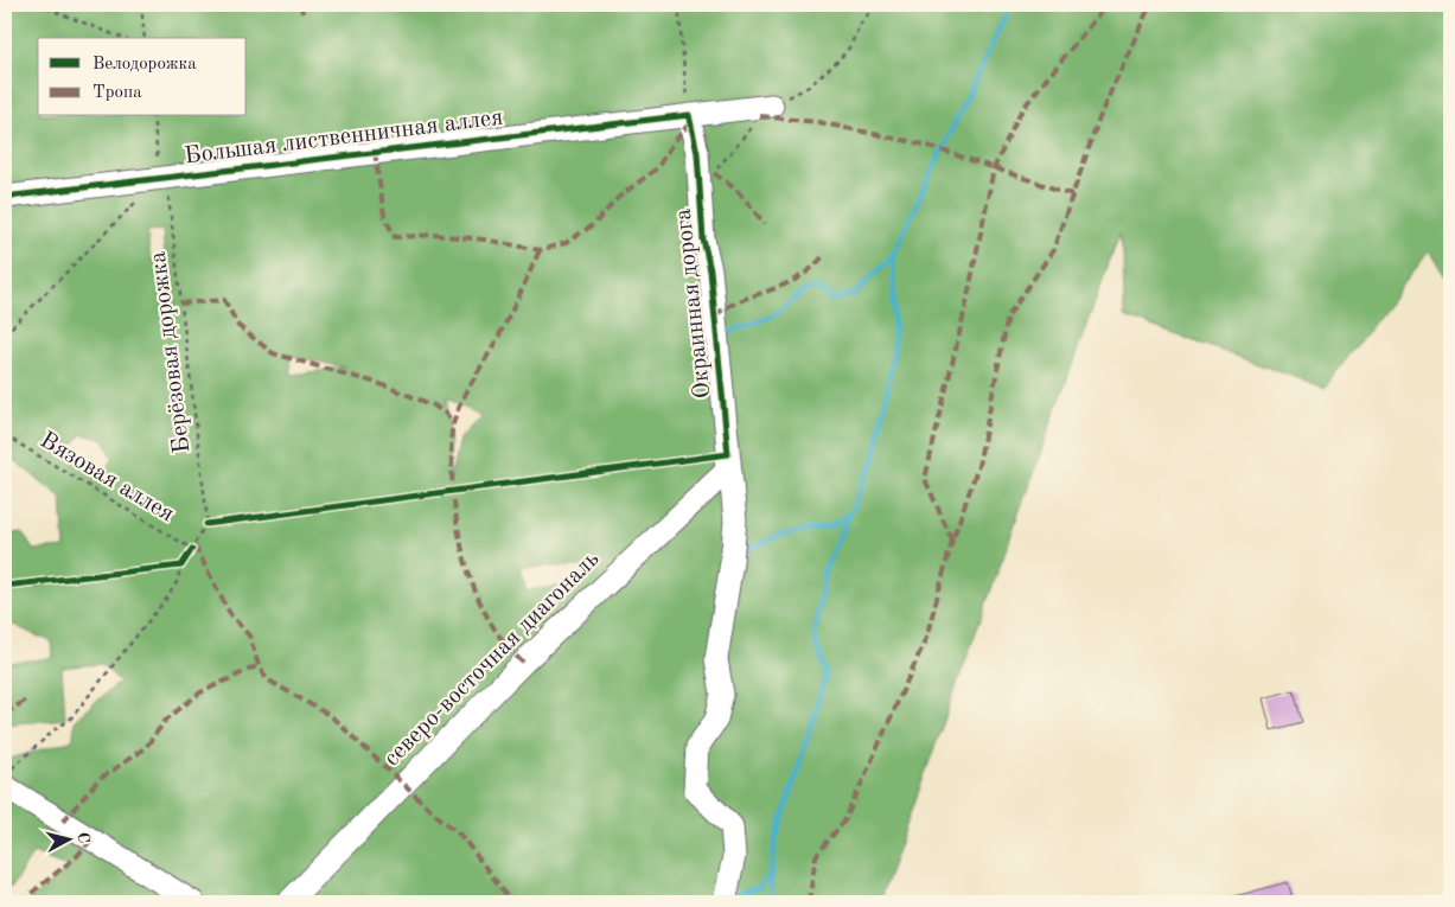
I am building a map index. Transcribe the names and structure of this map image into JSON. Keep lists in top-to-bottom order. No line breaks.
{"streets":{"lane":["Большая лиственничная аллея","Окраинная дорога","северо-восточная диагональ"],"path":["Берёзовая дорожка","Вязовая аллея"]},"crossings":[["Большая лиственничная аллея","Окраинная дорога"],["Большая лиственничная аллея","Берёзовая дорожка"],["Окраинная дорога","северо-восточная диагональ"]],"legend":["Велодорожка","Тропа"],"north":"right"}
